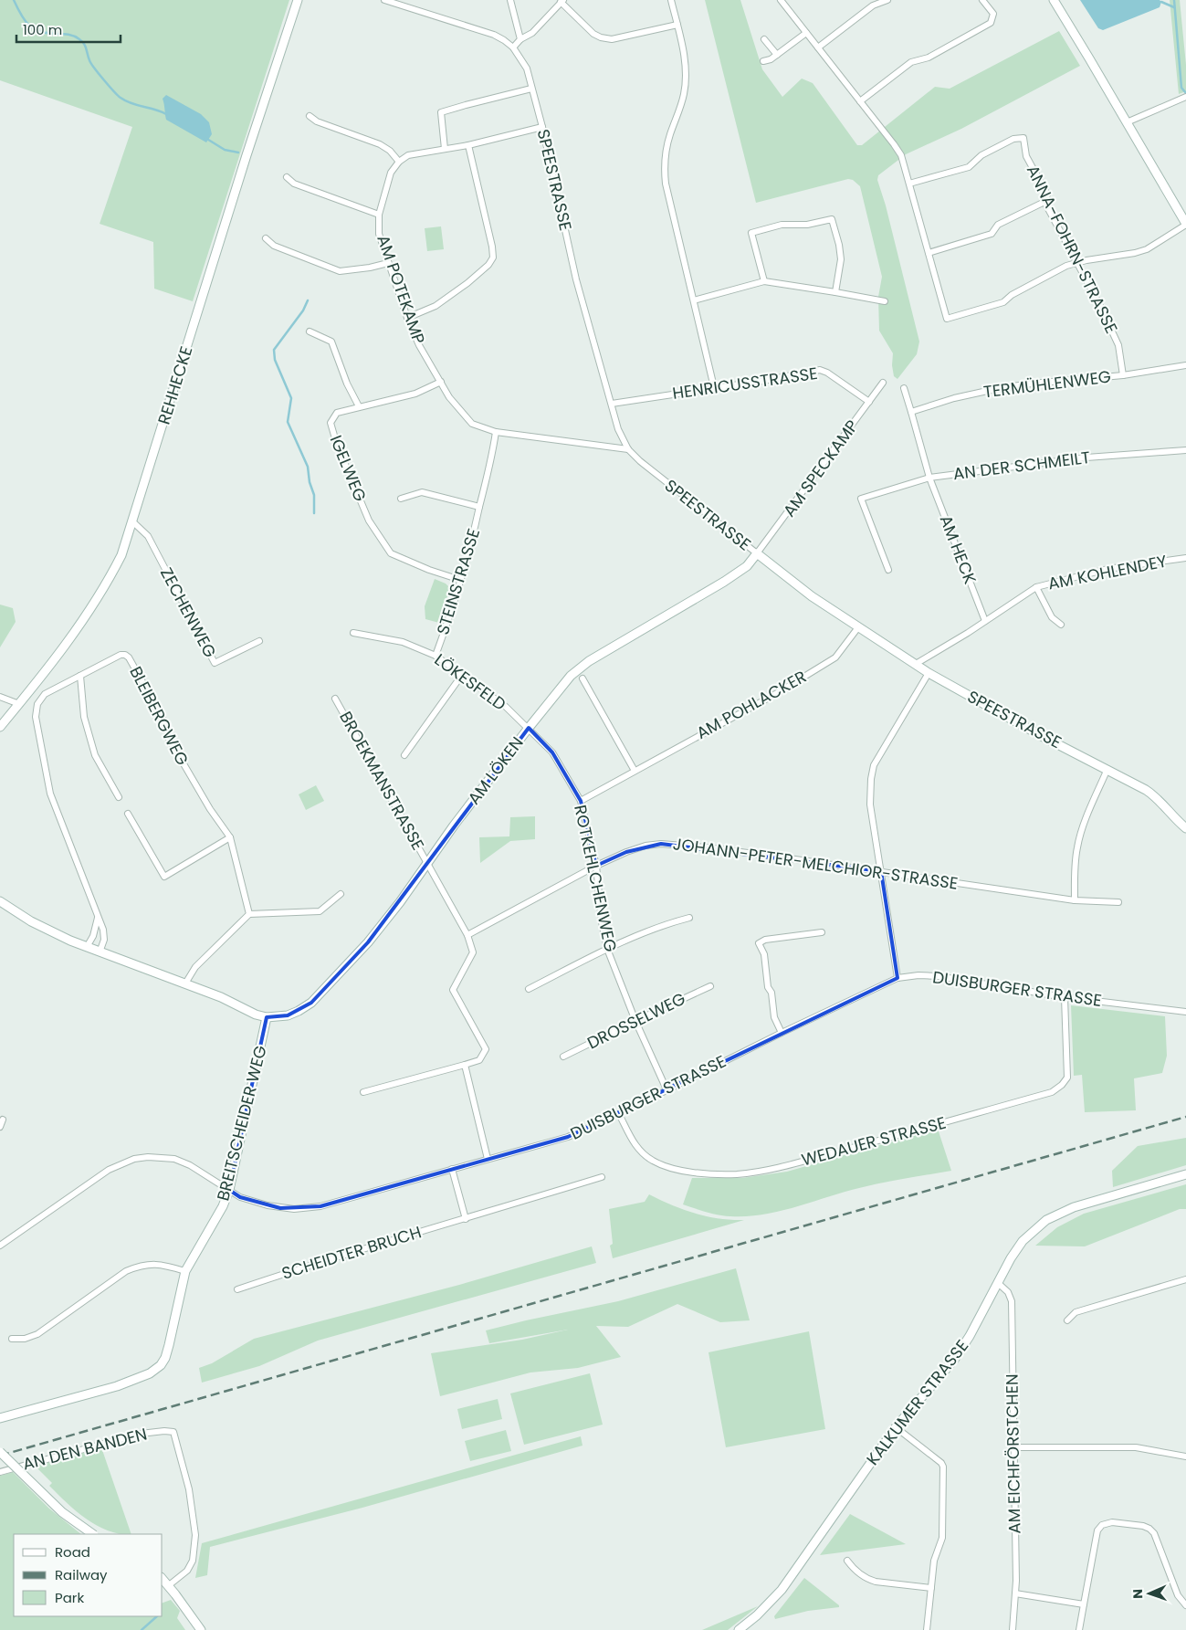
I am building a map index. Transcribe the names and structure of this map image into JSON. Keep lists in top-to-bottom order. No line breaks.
{"streets":{"street":["SPEESTRASSE","ANNA-FOHRN-STRASSE","AM POTEKAMP","HENRICUSSTRASSE","TERMÜHLENWEG","REHHECKE","AN DER SCHMEILT","IGELWEG","AM SPECKAMP","AM HECK","AM KOHLENDEY","STEINSTRASSE","ZECHENWEG","LÖKESFELD","AM POHLACKER","BLEIBERGWEG","AM LÖKEN","BROEKMANSTRASSE","JOHANN-PETER-MELCHIOR-STRASSE","ROTKEHLCHENWEG","DUISBURGER STRASSE","DROSSELWEG","BREITSCHEIDER WEG","WEDAUER STRASSE","SCHEIDTER BRUCH","KALKUMER STRASSE","AN DEN BANDEN","AM EICHFÖRSTCHEN"]},"crossings":[["SPEESTRASSE","AM POTEKAMP"],["SPEESTRASSE","HENRICUSSTRASSE"],["SPEESTRASSE","AM SPECKAMP"],["SPEESTRASSE","AM KOHLENDEY"],["SPEESTRASSE","AM POHLACKER"],["SPEESTRASSE","AM LÖKEN"],["ANNA-FOHRN-STRASSE","TERMÜHLENWEG"],["AM POTEKAMP","IGELWEG"],["AM POTEKAMP","STEINSTRASSE"],["HENRICUSSTRASSE","AM SPECKAMP"],["REHHECKE","ZECHENWEG"],["AN DER SCHMEILT","AM HECK"],["IGELWEG","STEINSTRASSE"],["AM SPECKAMP","AM LÖKEN"],["AM HECK","AM KOHLENDEY"],["STEINSTRASSE","LÖKESFELD"],["LÖKESFELD","AM LÖKEN"],["LÖKESFELD","ROTKEHLCHENWEG"],["AM POHLACKER","ROTKEHLCHENWEG"],["AM LÖKEN","BROEKMANSTRASSE"],["AM LÖKEN","ROTKEHLCHENWEG"],["AM LÖKEN","BREITSCHEIDER WEG"],["BROEKMANSTRASSE","JOHANN-PETER-MELCHIOR-STRASSE"],["JOHANN-PETER-MELCHIOR-STRASSE","ROTKEHLCHENWEG"],["ROTKEHLCHENWEG","DUISBURGER STRASSE"],["ROTKEHLCHENWEG","DROSSELWEG"],["DUISBURGER STRASSE","BREITSCHEIDER WEG"],["DUISBURGER STRASSE","WEDAUER STRASSE"],["KALKUMER STRASSE","AM EICHFÖRSTCHEN"]],"legend":["Road","Railway","Park"],"scale_bar":"100 m","north":"left"}
